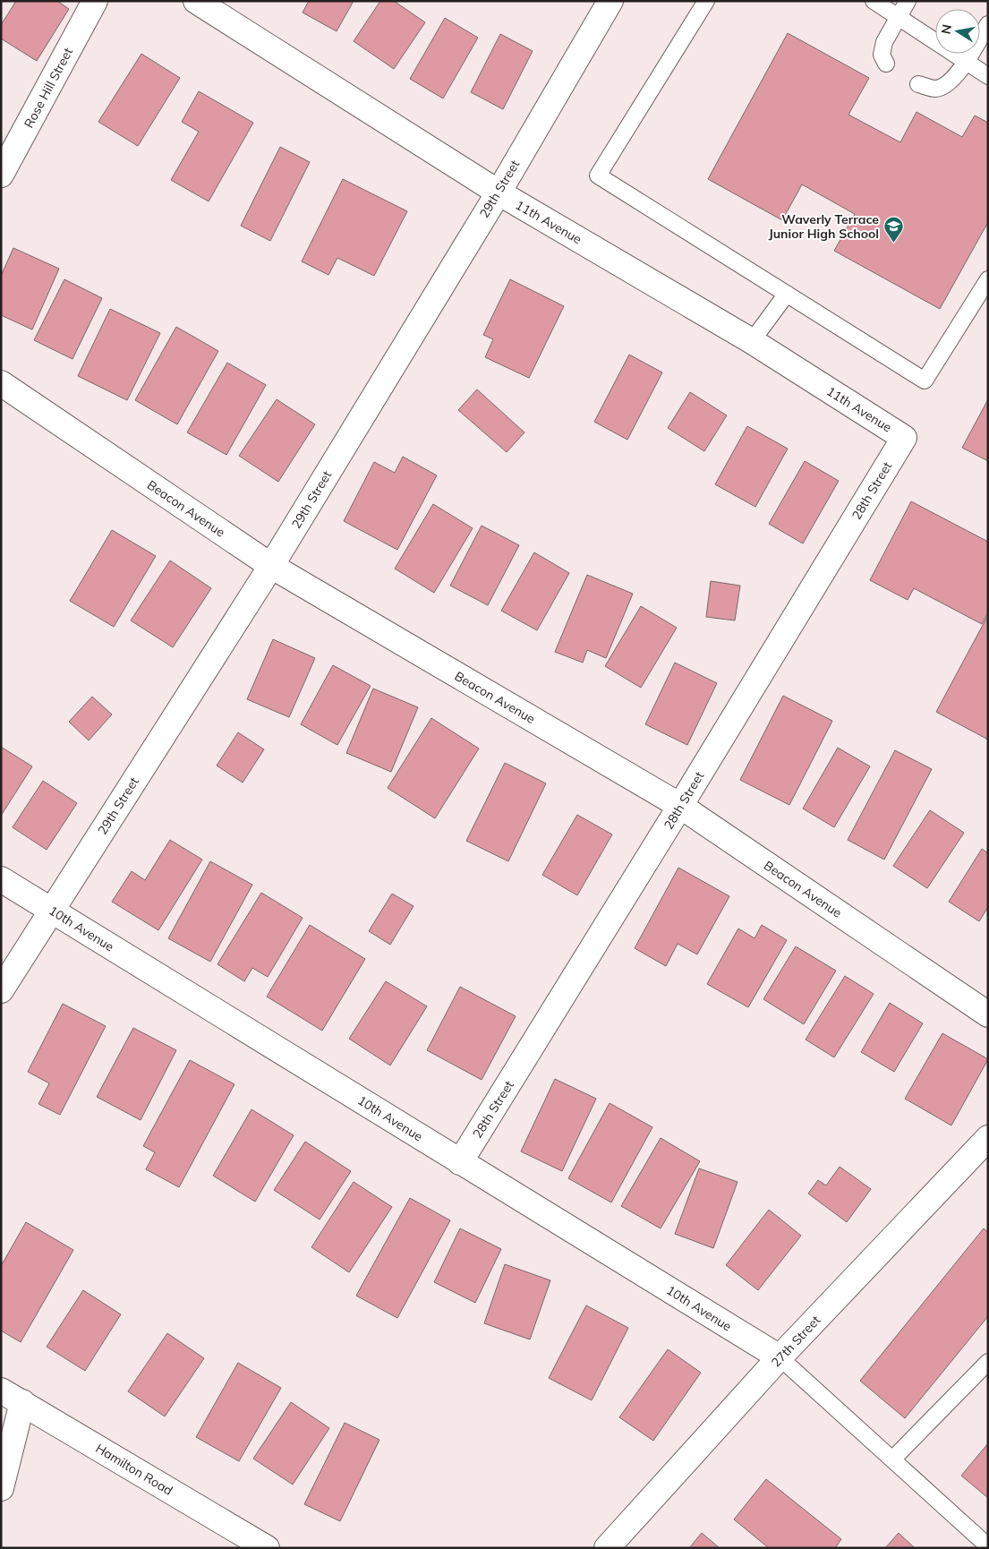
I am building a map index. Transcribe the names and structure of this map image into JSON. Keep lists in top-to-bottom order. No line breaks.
{"streets":{"street":["Rose Hill Street","29th Street","11th Avenue","28th Street","Beacon Avenue","10th Avenue","27th Street","Hamilton Road"]},"crossings":[["29th Street","11th Avenue"],["29th Street","Beacon Avenue"],["29th Street","10th Avenue"],["11th Avenue","28th Street"],["28th Street","Beacon Avenue"],["28th Street","10th Avenue"],["10th Avenue","27th Street"]],"places":{"school or university":["Waverly Terrace Junior High School"]},"north":"left"}
